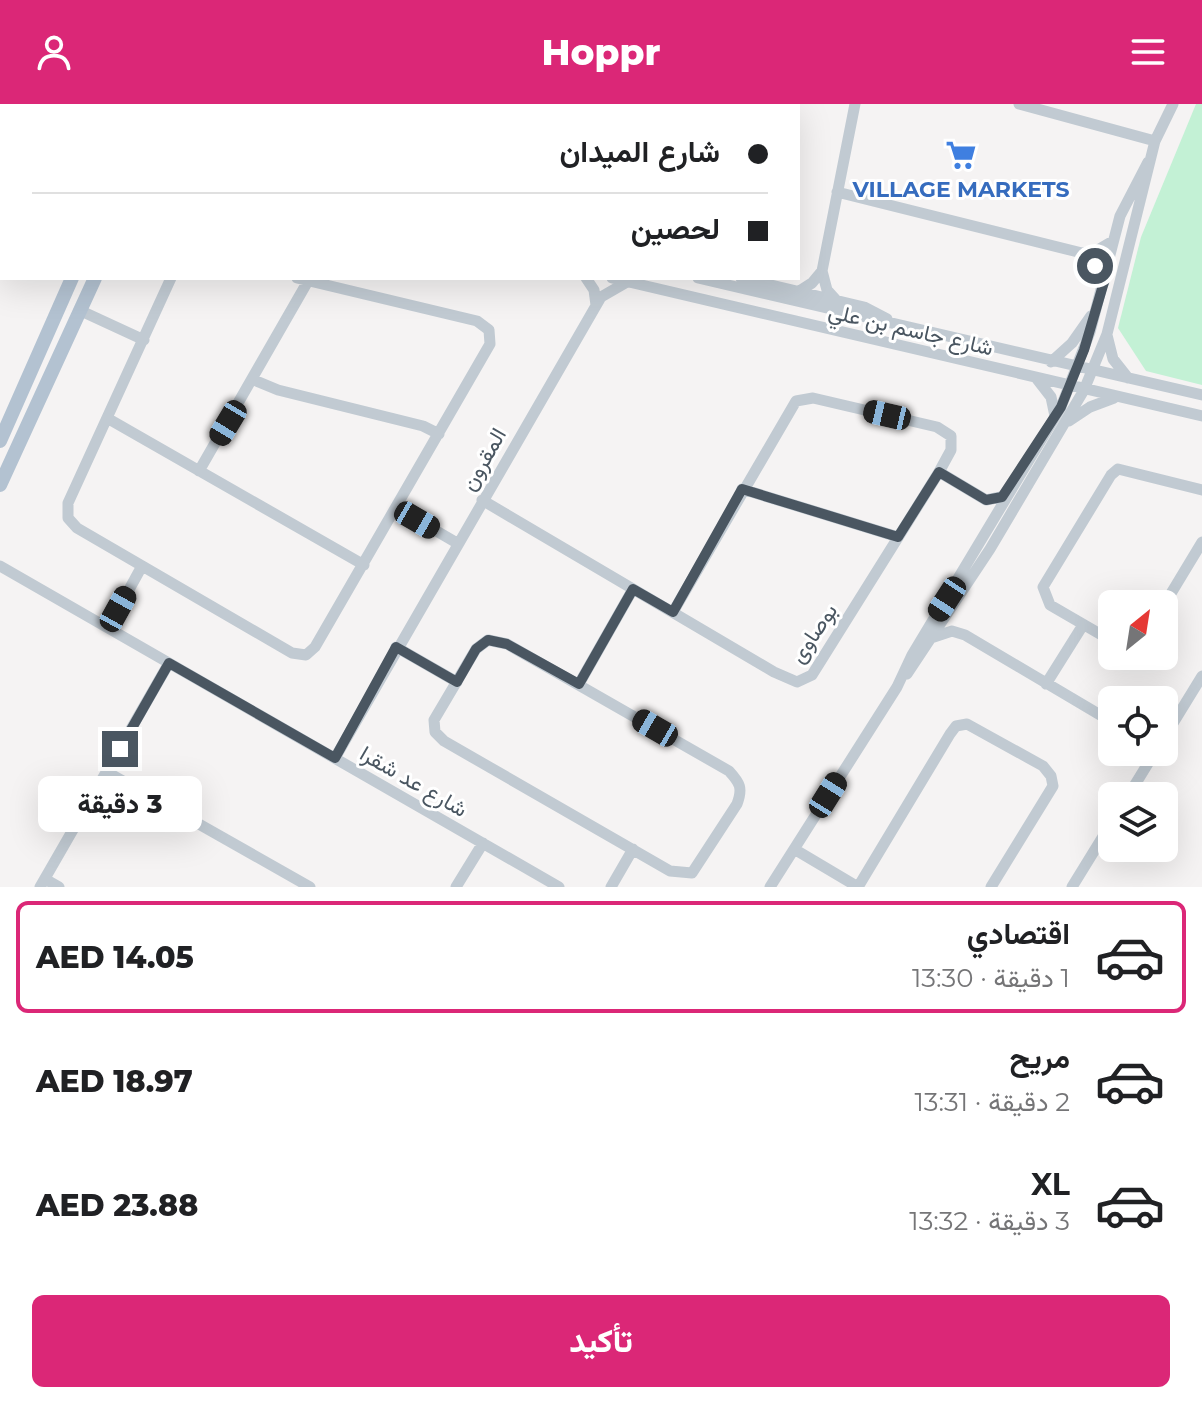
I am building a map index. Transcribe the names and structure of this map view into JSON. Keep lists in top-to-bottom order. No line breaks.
{"streets":{"street":["شارع جاسم بن علي","المقرون","بوصاوى","شارع عد شقرا"]},"crossings":[["شارع جاسم بن علي","المقرون"],["المقرون","بوصاوى"],["المقرون","شارع عد شقرا"]],"places":{"supermarket":["VILLAGE MARKETS"]},"north":"top right","page":{"header":"Hoppr","banner":["شارع الميدان","لحصين"],"bubble":"3 دقيقة","list":[{"name":"اقتصادي","note":"1 دقيقة · 13:30","value":"AED 14.05"},{"name":"مريح","note":"2 دقيقة · 13:31","value":"AED 18.97"},{"name":"XL","note":"3 دقيقة · 13:32","value":"AED 23.88"}],"buttons":"تأكيد"}}
